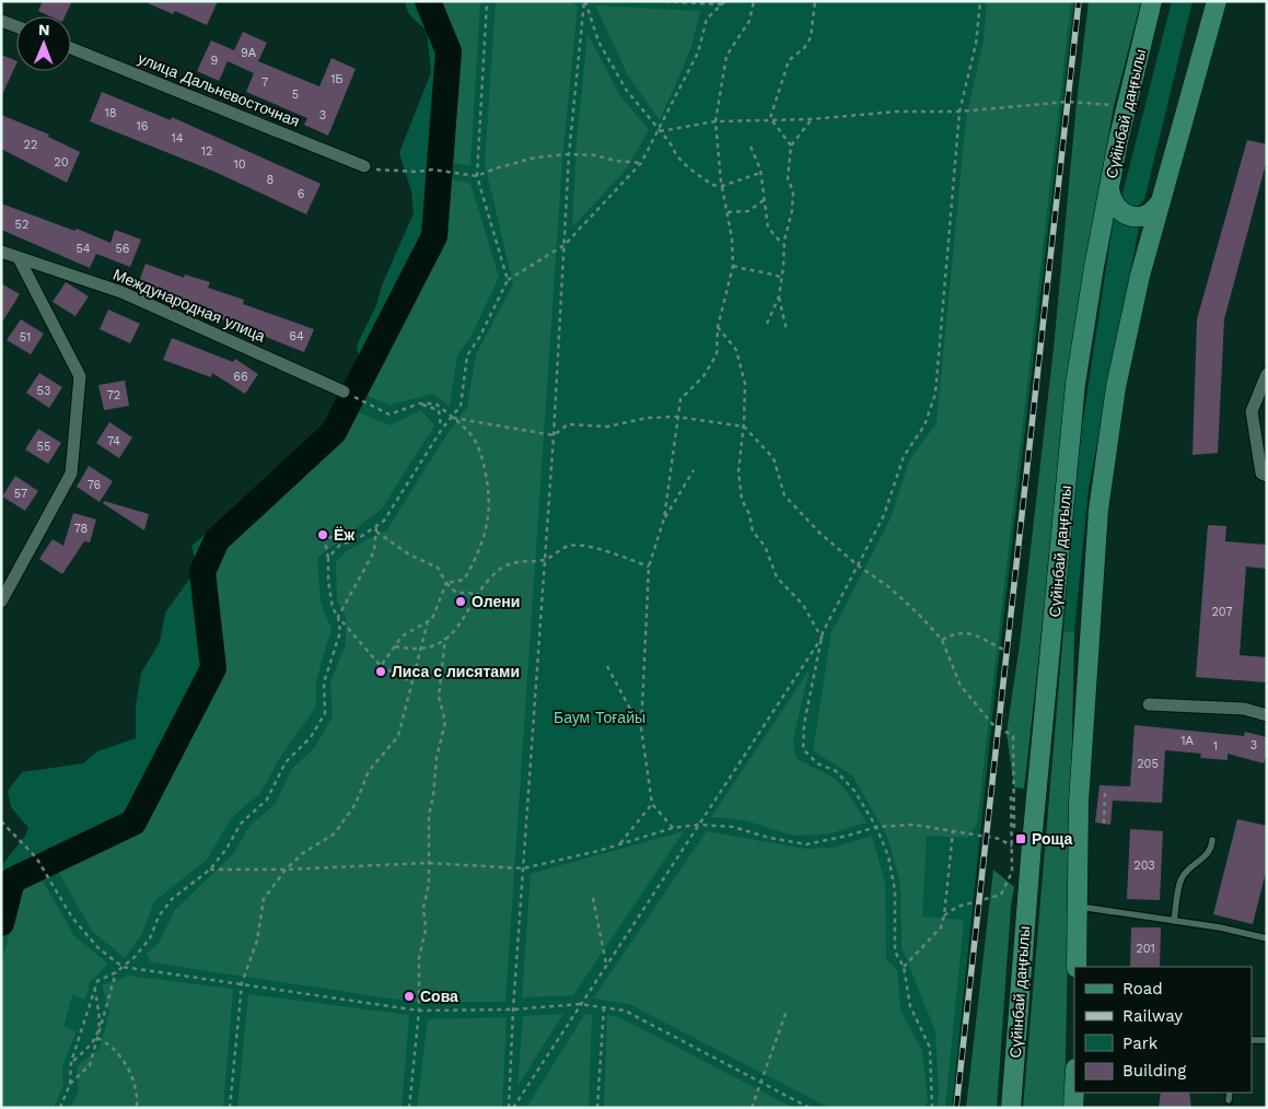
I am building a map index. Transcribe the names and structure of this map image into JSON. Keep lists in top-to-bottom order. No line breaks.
{"streets":{"main road":["Сүйінбай даңғылы"],"street":["улица Дальневосточная","Международная улица"]},"parks":["Баум Тоғайы"],"places":{"other":["Ёж","Олени","Лиса с лисятами","Сова"],"transit":["Роща"]},"house_numbers":["9А","9","1Б","7","5","18","3","16","14","22","12","20","10","8","6","52","54","56","64","51","66","53","72","74","55","76","57","78","207","1А","3","1","205","203","201"],"legend":["Road","Railway","Park","Building"],"north":"top"}
